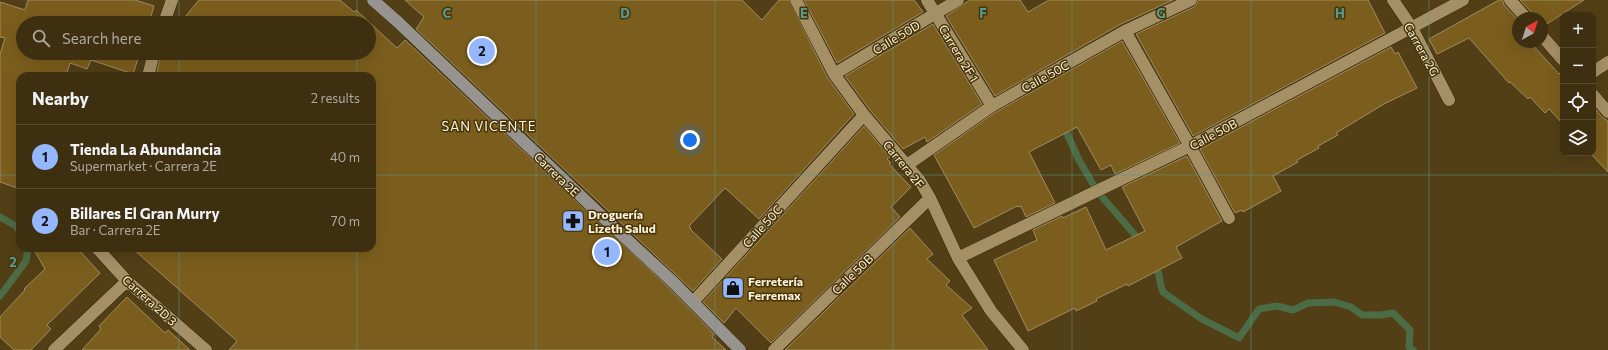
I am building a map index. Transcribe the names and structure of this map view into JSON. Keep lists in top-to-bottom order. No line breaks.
{"streets":{"street":["Calle 50D","Carrera 2G","Carrera 2F 1","Calle 50C","Calle 50B","Carrera 2F","Carrera 2E","Carrera 2D 3"]},"crossings":[["Calle 50D","Carrera 2F 1"],["Calle 50D","Carrera 2F"],["Carrera 2G","Calle 50B"],["Carrera 2F 1","Calle 50C"],["Calle 50C","Carrera 2F"],["Calle 50C","Carrera 2E"],["Calle 50B","Carrera 2F"]],"districts":["SAN VICENTE"],"places":{"pharmacy":["Droguería Lizeth Salud"],"shop":["Ferretería Ferremax"]},"north":"top right","page":{"map_buttons":["+","−"],"search":"Search here","pins":["2","1"],"heading":["Nearby","2 results"],"list":[{"mark":"1","name":"Tienda La Abundancia","note":"Supermarket · Carrera 2E","value":"40 m"},{"mark":"2","name":"Billares El Gran Murry","note":"Bar · Carrera 2E","value":"70 m"}]},"grid":{"columns":["C","D","E","F","G","H"],"rows":["2"]}}
